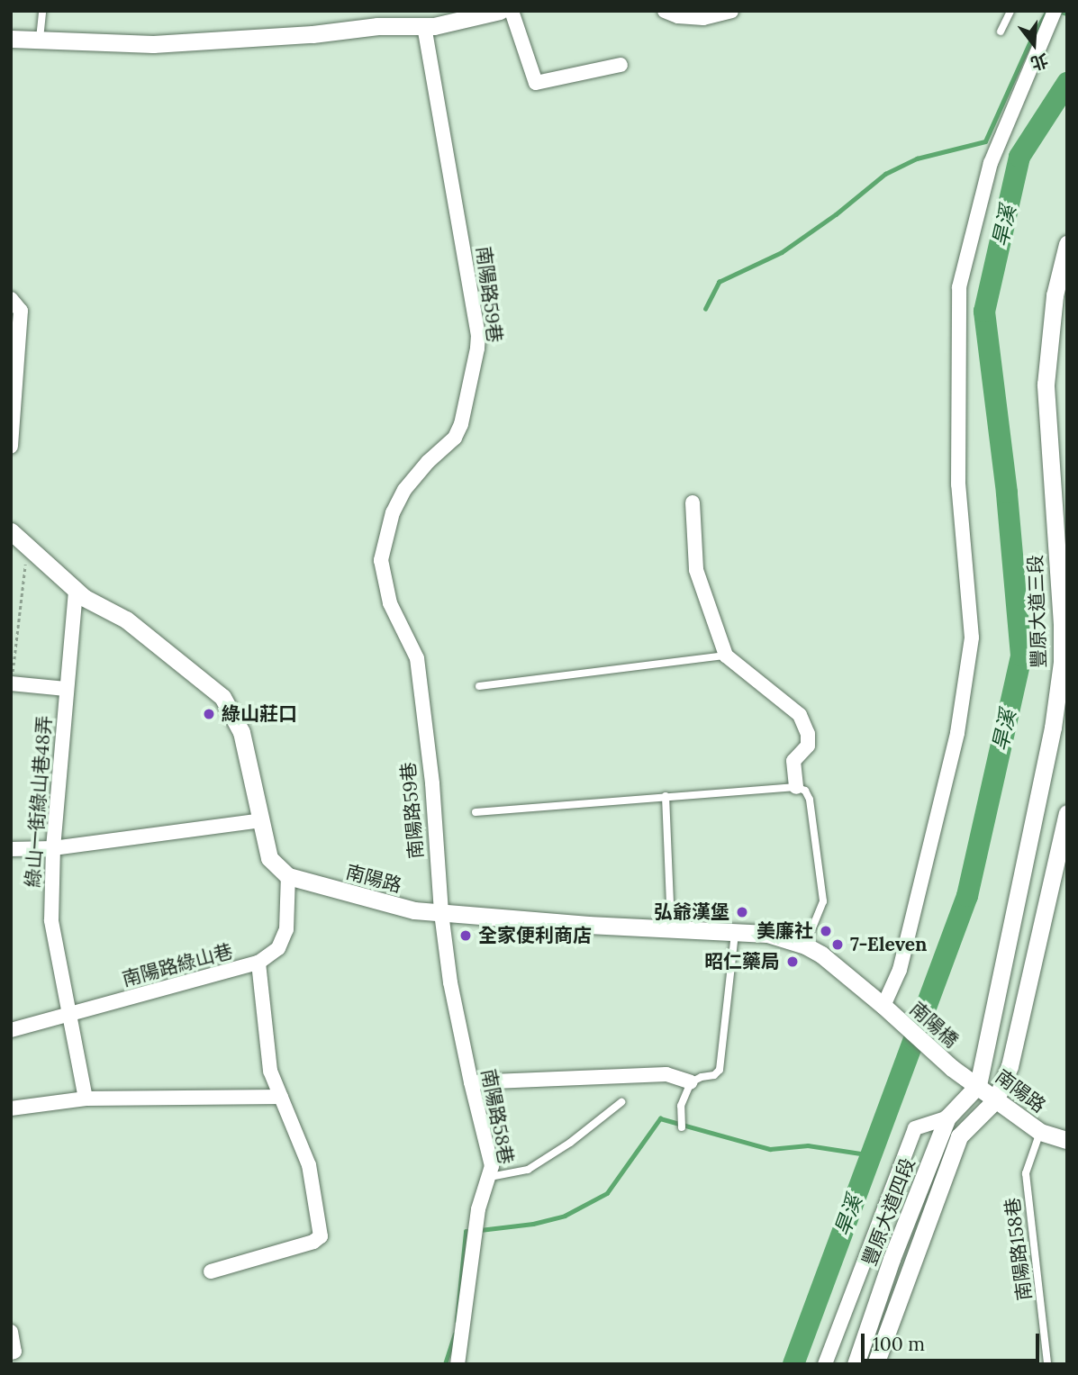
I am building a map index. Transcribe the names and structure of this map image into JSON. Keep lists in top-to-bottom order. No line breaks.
{"streets":{"street":["南陽路59巷","豐原大道三段","綠山一街綠山巷48弄","南陽路","南陽路綠山巷","南陽橋","南陽路58巷","豐原大道四段"],"lane":["南陽路158巷"]},"crossings":[["南陽路59巷","南陽路"],["南陽路59巷","南陽路58巷"],["豐原大道三段","南陽路"],["豐原大道三段","豐原大道四段"],["綠山一街綠山巷48弄","南陽路綠山巷"],["南陽路","南陽路綠山巷"],["南陽路","南陽橋"],["南陽路","南陽路58巷"],["南陽路","豐原大道四段"],["南陽路","南陽路158巷"]],"water":["旱溪"],"places":["綠山莊口","弘爺漢堡","美廉社","全家便利商店","7-Eleven","昭仁藥局"],"scale_bar":"100 m","north":"bottom"}
